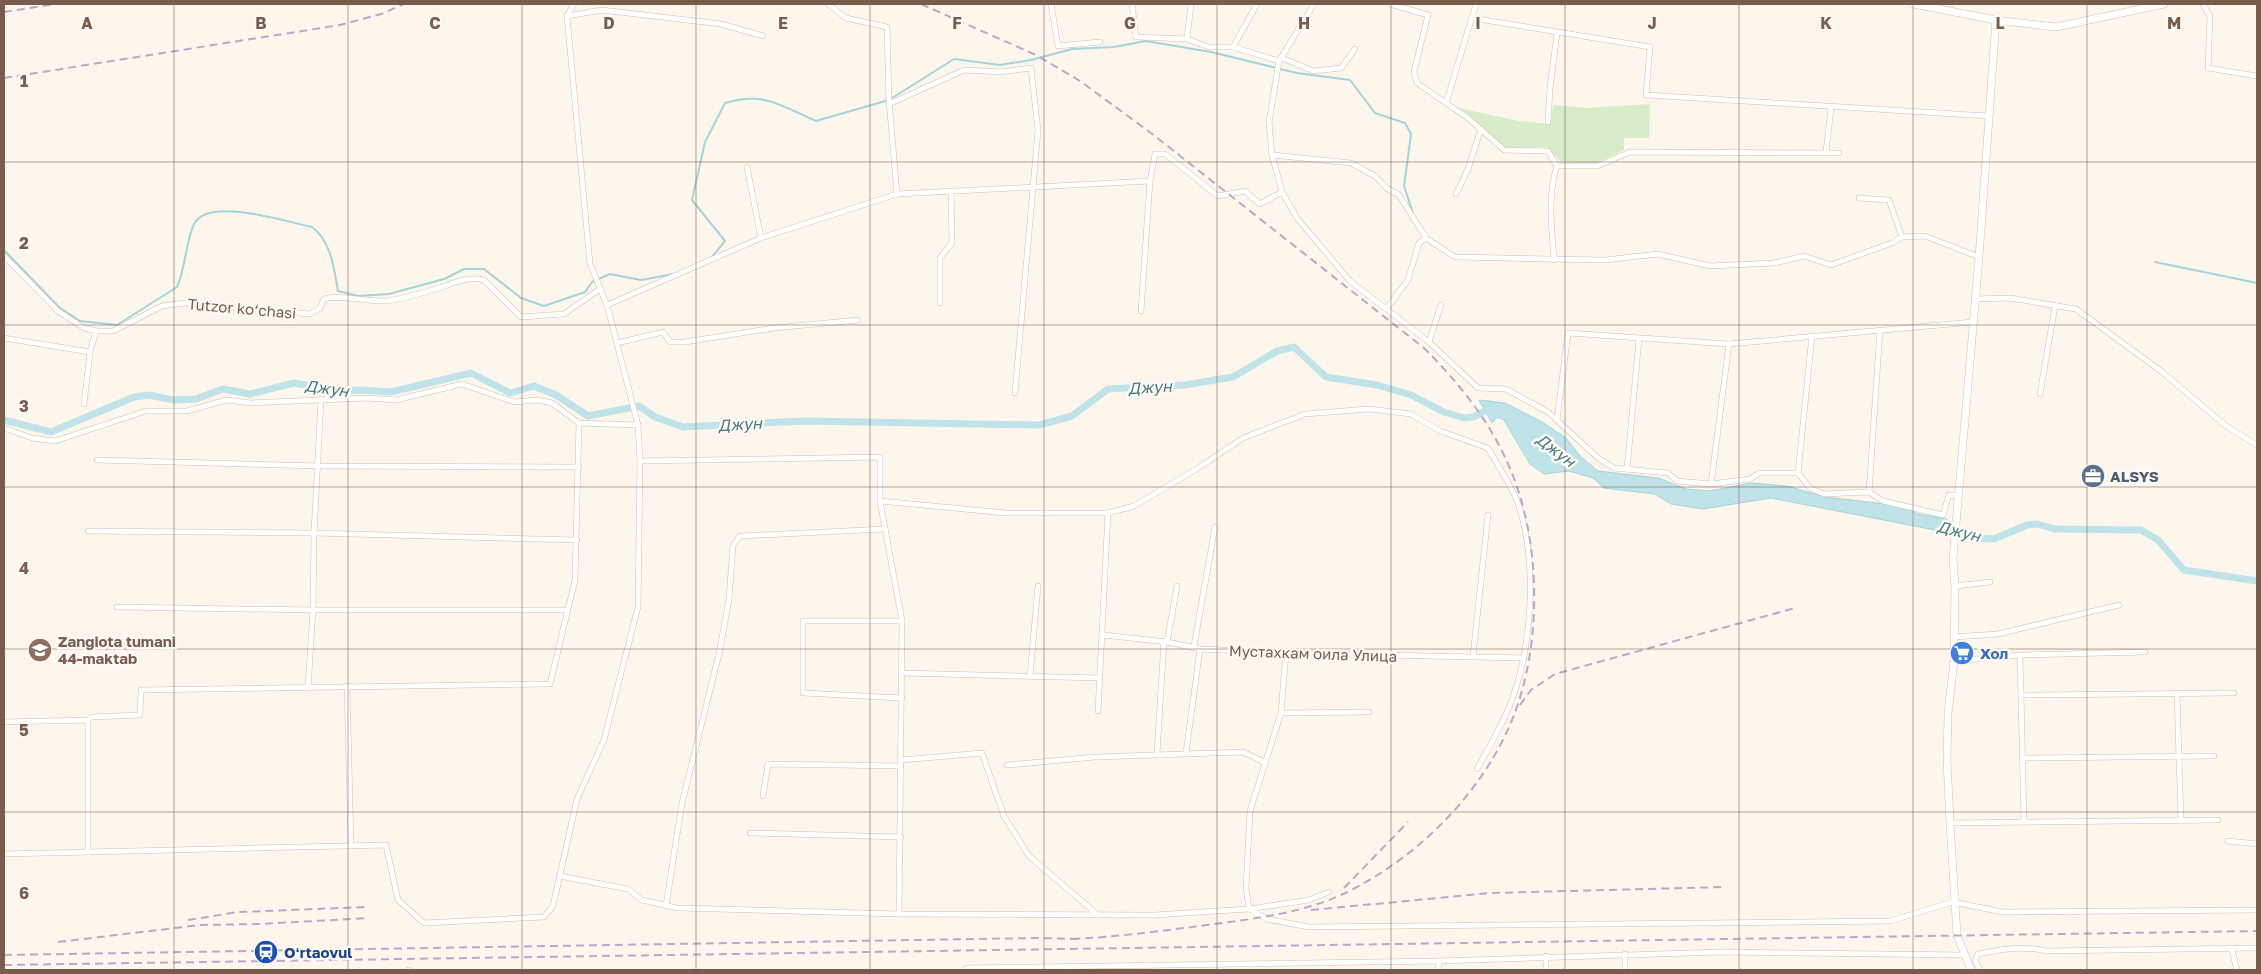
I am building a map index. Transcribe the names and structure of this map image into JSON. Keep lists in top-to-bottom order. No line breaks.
{"streets":{"street":["Tutzor ko‘chasi","Мустахкам оила Улица"]},"water":["Джун"],"places":{"office":["ALSYS"],"school or university":["Zangiota tumani 44-maktab"],"supermarket":["Хол"],"station":["Oʻrtaovul"]},"grid":{"columns":["A","B","C","D","E","F","G","H","I","J","K","L","M"],"rows":["1","2","3","4","5","6"]}}
